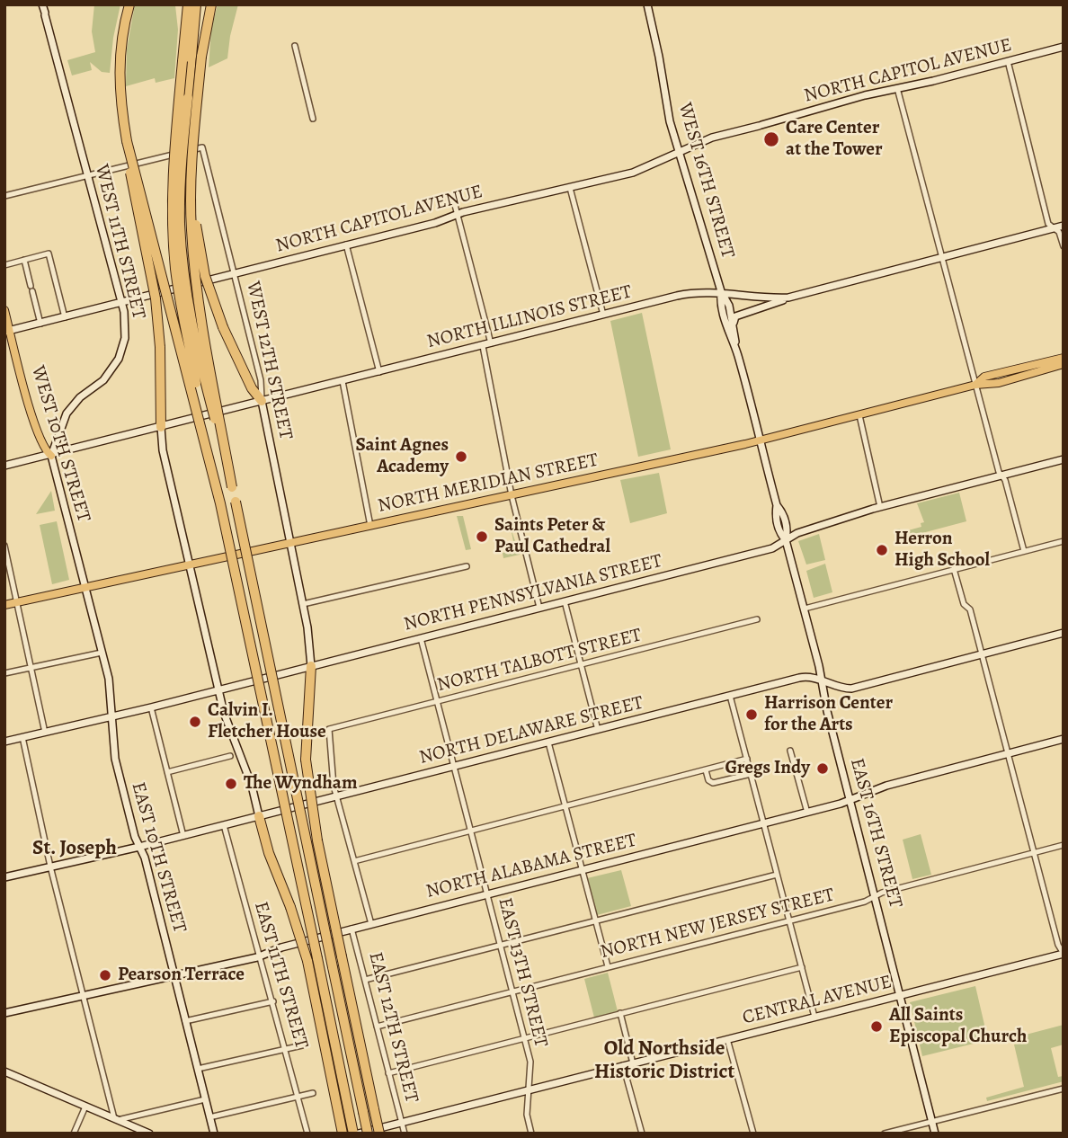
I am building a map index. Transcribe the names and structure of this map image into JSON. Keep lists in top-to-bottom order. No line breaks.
{"streets":{"main road":["NORTH CAPITOL AVENUE","WEST 16TH STREET","WEST 11TH STREET","NORTH ILLINOIS STREET","WEST 12TH STREET","WEST 10TH STREET","NORTH MERIDIAN STREET","NORTH PENNSYLVANIA STREET","NORTH DELAWARE STREET","EAST 16TH STREET","EAST 10TH STREET","NORTH ALABAMA STREET","CENTRAL AVENUE"],"street":["NORTH TALBOTT STREET","NORTH NEW JERSEY STREET","EAST 13TH STREET","EAST 11TH STREET","EAST 12TH STREET"]},"crossings":[["NORTH CAPITOL AVENUE","WEST 16TH STREET"],["NORTH CAPITOL AVENUE","WEST 11TH STREET"],["NORTH CAPITOL AVENUE","WEST 12TH STREET"],["NORTH CAPITOL AVENUE","WEST 10TH STREET"],["WEST 16TH STREET","NORTH ILLINOIS STREET"],["WEST 16TH STREET","NORTH MERIDIAN STREET"],["WEST 16TH STREET","EAST 16TH STREET"],["WEST 11TH STREET","NORTH ILLINOIS STREET"],["WEST 11TH STREET","WEST 12TH STREET"],["WEST 11TH STREET","WEST 10TH STREET"],["NORTH ILLINOIS STREET","WEST 12TH STREET"],["NORTH ILLINOIS STREET","WEST 10TH STREET"],["WEST 12TH STREET","NORTH MERIDIAN STREET"],["WEST 10TH STREET","NORTH MERIDIAN STREET"],["WEST 10TH STREET","EAST 10TH STREET"],["NORTH MERIDIAN STREET","EAST 16TH STREET"],["NORTH MERIDIAN STREET","EAST 10TH STREET"],["NORTH PENNSYLVANIA STREET","EAST 16TH STREET"],["NORTH PENNSYLVANIA STREET","EAST 10TH STREET"],["NORTH PENNSYLVANIA STREET","EAST 13TH STREET"],["NORTH TALBOTT STREET","NORTH DELAWARE STREET"],["NORTH TALBOTT STREET","EAST 13TH STREET"],["NORTH DELAWARE STREET","EAST 16TH STREET"],["NORTH DELAWARE STREET","EAST 10TH STREET"],["NORTH DELAWARE STREET","EAST 13TH STREET"],["NORTH DELAWARE STREET","EAST 11TH STREET"],["EAST 16TH STREET","NORTH ALABAMA STREET"],["EAST 16TH STREET","NORTH NEW JERSEY STREET"],["EAST 16TH STREET","CENTRAL AVENUE"],["EAST 10TH STREET","NORTH ALABAMA STREET"],["NORTH ALABAMA STREET","EAST 13TH STREET"],["NORTH ALABAMA STREET","EAST 11TH STREET"],["NORTH ALABAMA STREET","EAST 12TH STREET"],["NORTH NEW JERSEY STREET","EAST 13TH STREET"],["NORTH NEW JERSEY STREET","EAST 12TH STREET"],["EAST 13TH STREET","CENTRAL AVENUE"],["CENTRAL AVENUE","EAST 12TH STREET"]],"districts":["St. Joseph","Old Northside Historic District"],"places":["Care Center at the Tower","Saint Agnes Academy","Saints Peter & Paul Cathedral","Herron High School","Harrison Center for the Arts","Calvin I. Fletcher House","Gregs Indy","The Wyndham","Pearson Terrace","All Saints Episcopal Church"]}
